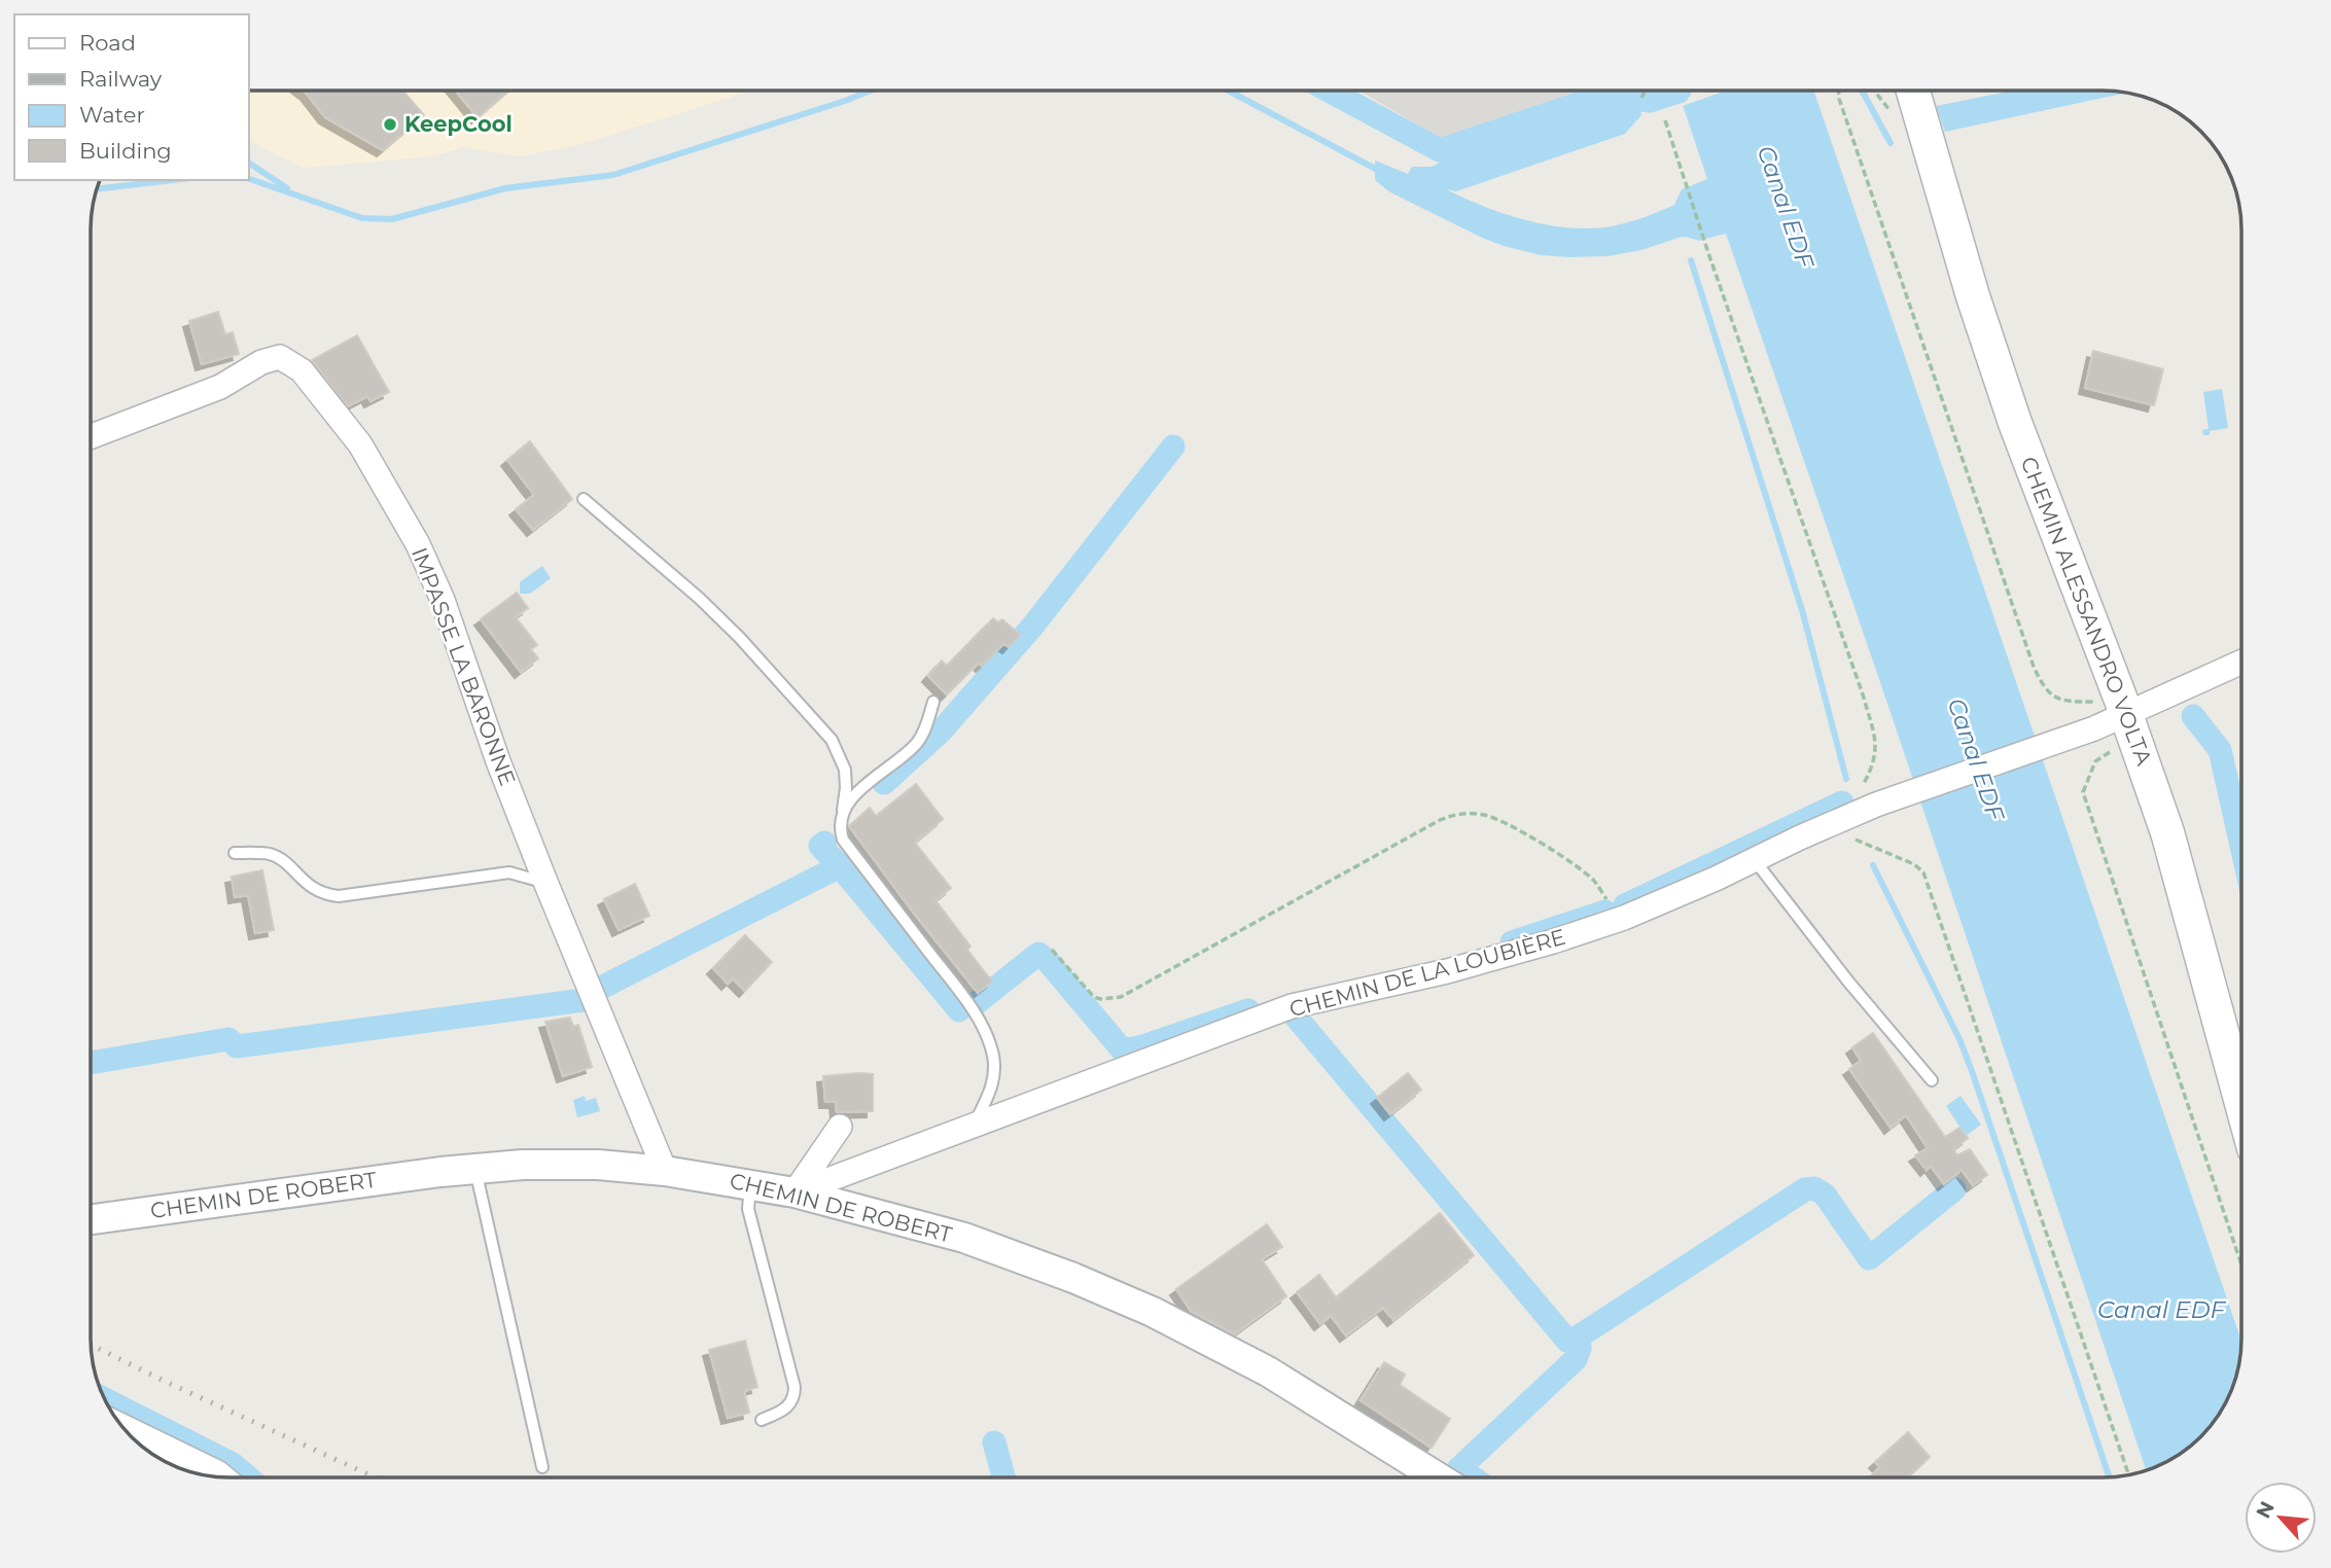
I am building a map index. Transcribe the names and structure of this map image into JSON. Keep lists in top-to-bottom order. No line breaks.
{"streets":{"main road":["CHEMIN ALESSANDRO VOLTA"],"street":["IMPASSE LA BARONNE","CHEMIN DE LA LOUBIÈRE","CHEMIN DE ROBERT"]},"crossings":[["CHEMIN ALESSANDRO VOLTA","CHEMIN DE LA LOUBIÈRE"],["IMPASSE LA BARONNE","CHEMIN DE ROBERT"],["CHEMIN DE LA LOUBIÈRE","CHEMIN DE ROBERT"]],"water":["Canal EDF"],"places":["KeepCool"],"legend":["Road","Railway","Water","Building"],"north":"top left"}
